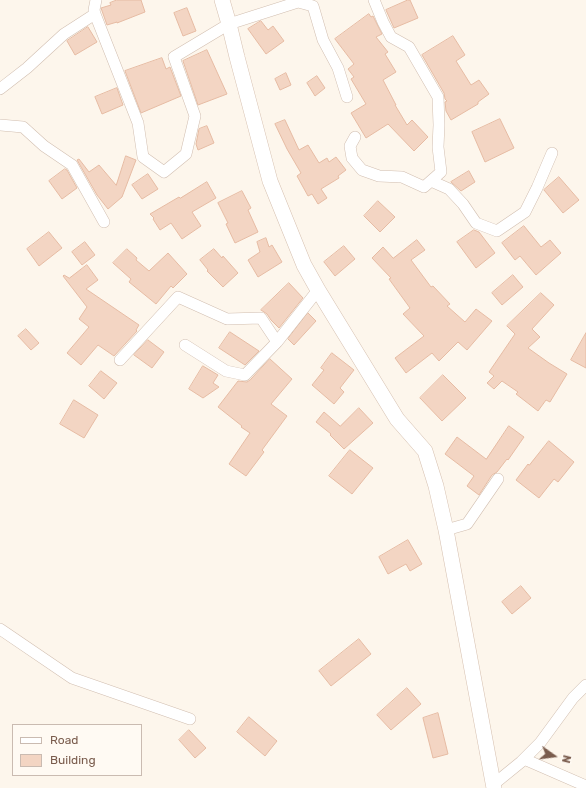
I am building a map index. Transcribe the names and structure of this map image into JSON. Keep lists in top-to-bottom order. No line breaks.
{"legend":["Road","Building"],"north":"right"}
